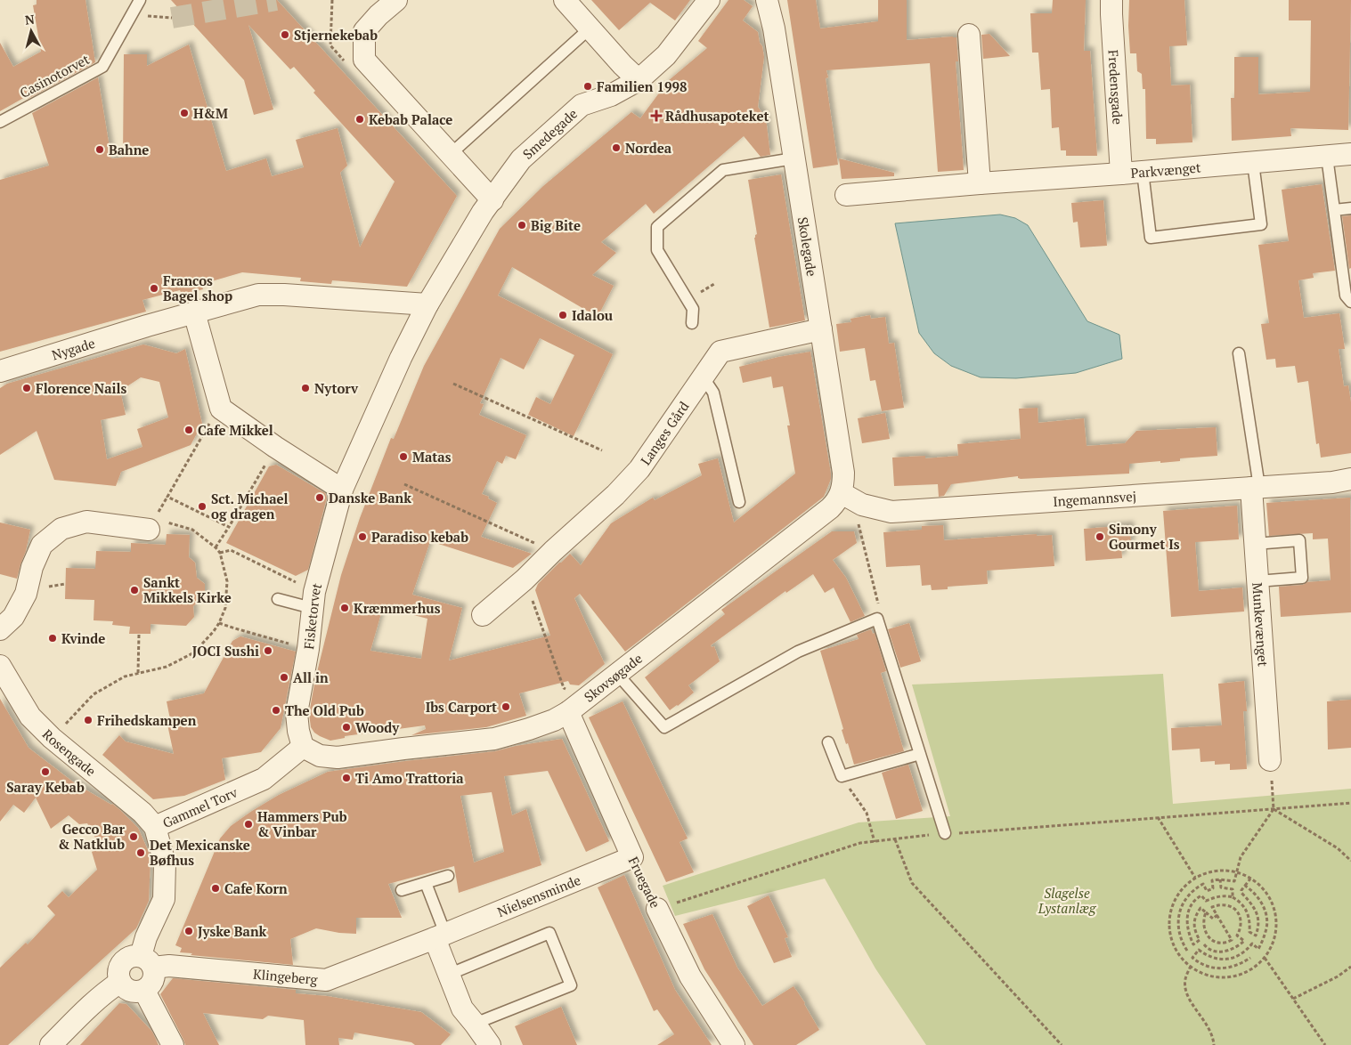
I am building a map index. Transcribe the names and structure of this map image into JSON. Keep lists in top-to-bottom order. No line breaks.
{"streets":{"street":["Fredensgade","Smedegade","Parkvænget","Skolegade","Nygade","Langes Gård","Ingemannsvej","Fisketorvet","Munkevænget","Skovsøgade","Rosengade","Gammel Torv","Fruegade","Nielsensminde","Klingeberg"],"lane":["Casinotorvet"]},"crossings":[["Fredensgade","Parkvænget"],["Skolegade","Langes Gård"],["Skolegade","Ingemannsvej"],["Skolegade","Skovsøgade"],["Ingemannsvej","Munkevænget"],["Ingemannsvej","Skovsøgade"],["Fisketorvet","Skovsøgade"],["Fisketorvet","Gammel Torv"],["Skovsøgade","Gammel Torv"],["Skovsøgade","Fruegade"],["Rosengade","Gammel Torv"],["Gammel Torv","Klingeberg"],["Fruegade","Nielsensminde"],["Nielsensminde","Klingeberg"]],"parks":["Slagelse Lystanlæg"],"places":{"other":["Stjernekebab","Familien 1998","H&M","Kebab Palace","Nordea","Bahne","Big Bite","Francos Bagel shop","Idalou","Florence Nails","Nytorv","Cafe Mikkel","Matas","Danske Bank","Sct. Michael og dragen","Paradiso kebab","Simony Gourmet Is","Sankt Mikkels Kirke","Kræmmerhus","Kvinde","JOCI Sushi","All in","Ibs Carport","The Old Pub","Frihedskampen","Woody","Saray Kebab","Ti Amo Trattoria","Hammers Pub & Vinbar","Gecco Bar & Natklub","Det Mexicanske Bøfhus","Cafe Korn","Jyske Bank"],"health":["Rådhusapoteket"]},"north":"top"}
